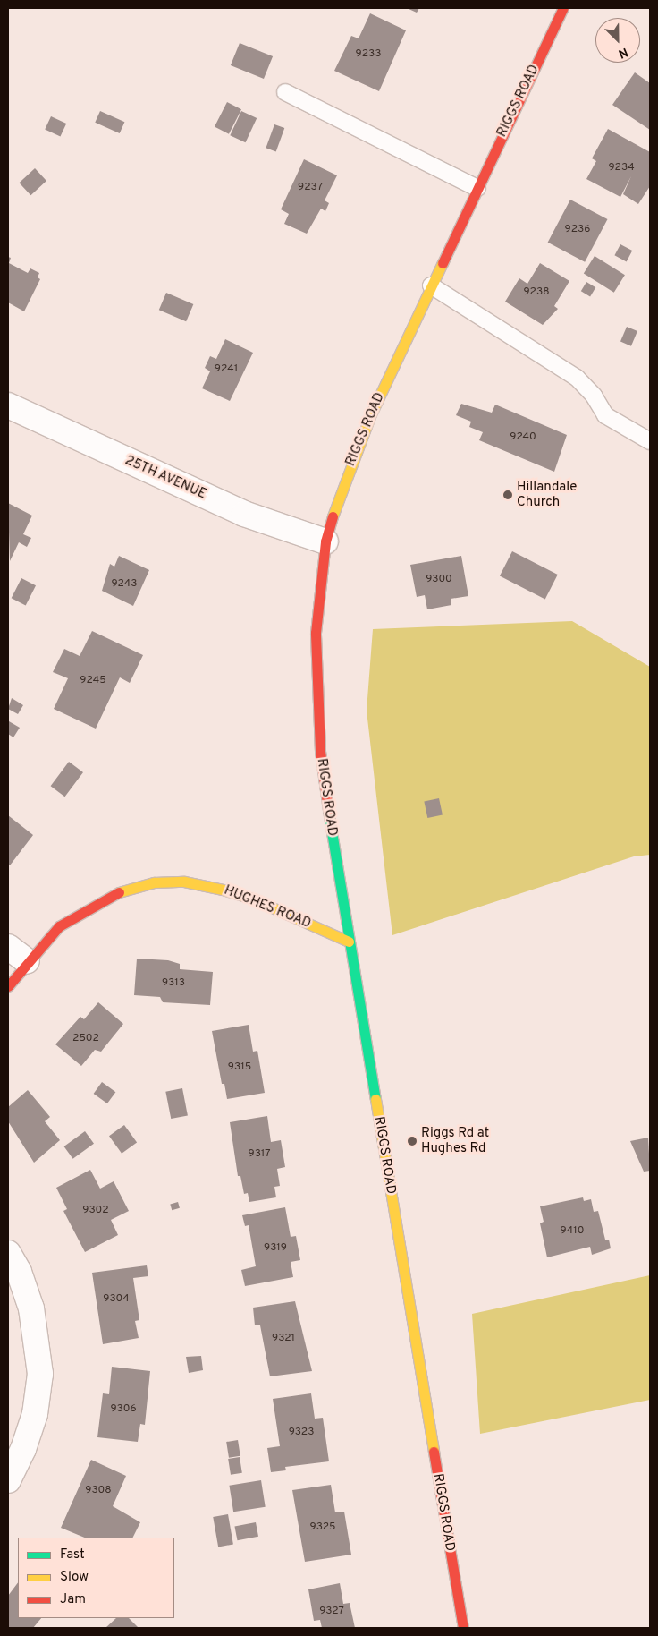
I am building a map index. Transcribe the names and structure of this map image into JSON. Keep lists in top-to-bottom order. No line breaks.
{"streets":{"main road":["RIGGS ROAD","HUGHES ROAD"],"street":["25TH AVENUE"]},"crossings":[["RIGGS ROAD","25TH AVENUE"],["RIGGS ROAD","HUGHES ROAD"]],"places":["Hillandale Church","Riggs Rd at Hughes Rd"],"house_numbers":["9233","9234","9237","9236","9238","9241","9240","9300","9243","9245","9313","2502","9315","9317","9302","9410","9319","9304","9321","9306","9323","9308","9325","9327"],"legend":["Fast","Slow","Jam"],"north":"bottom right"}
